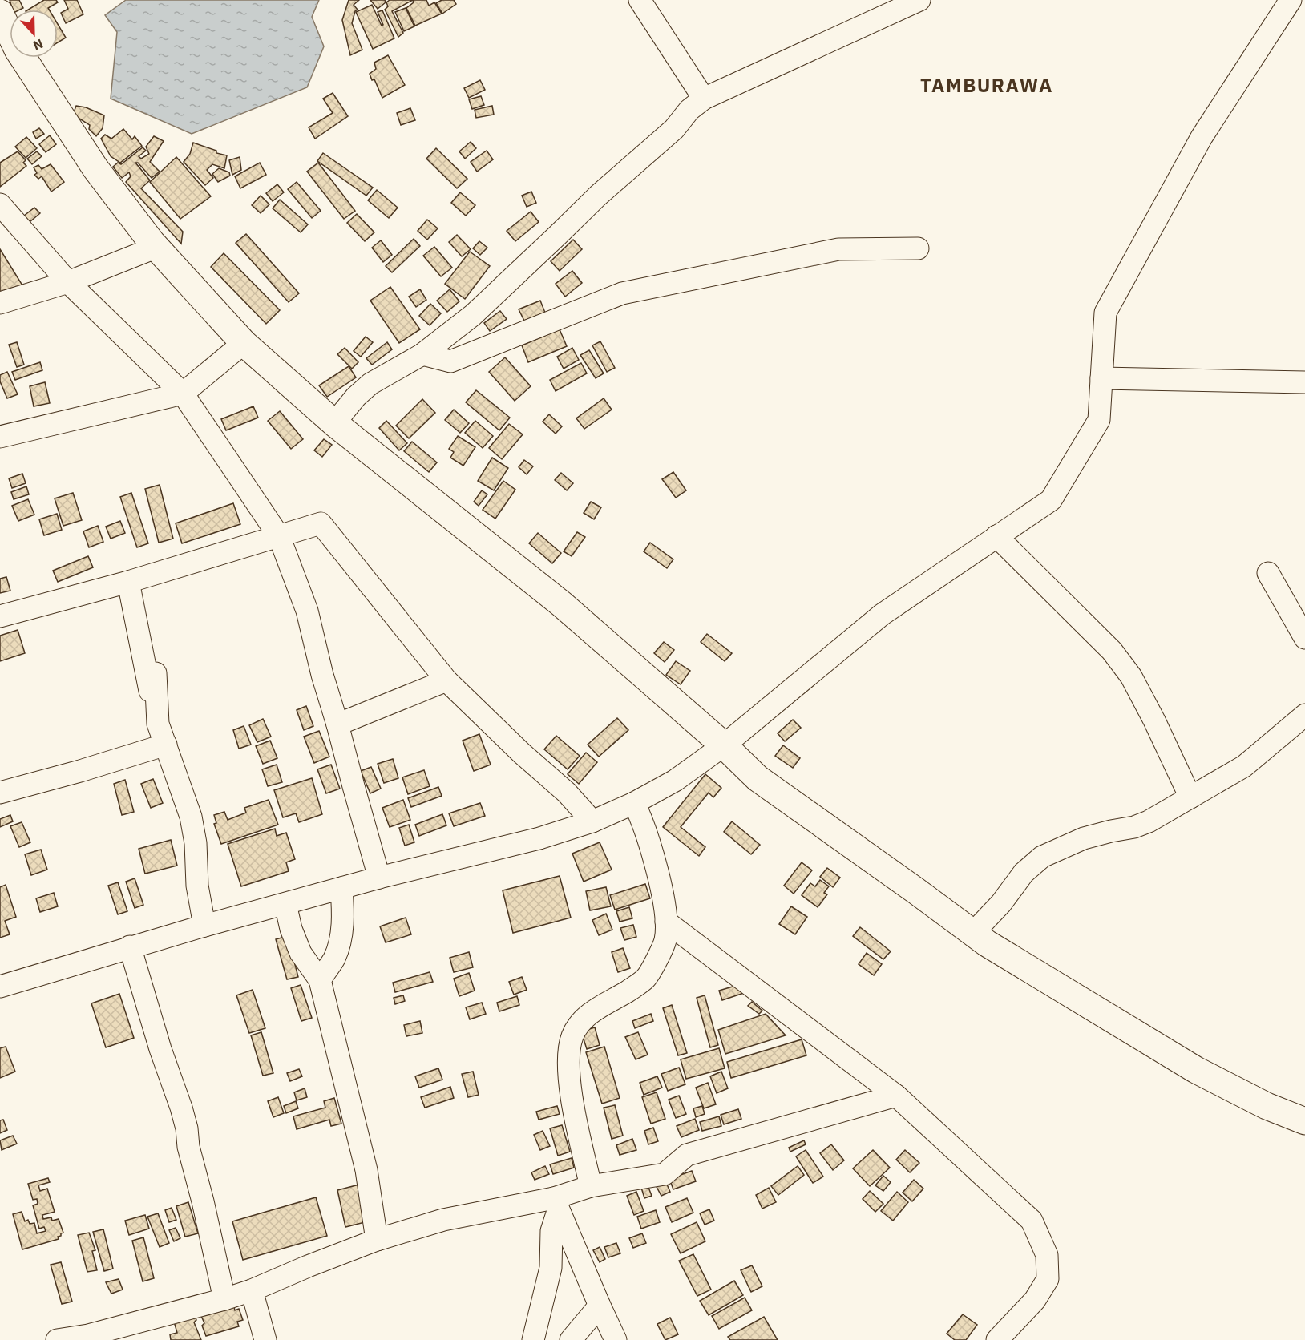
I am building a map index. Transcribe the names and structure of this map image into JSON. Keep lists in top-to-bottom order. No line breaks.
{"districts":["TAMBURAWA"],"north":"bottom"}
